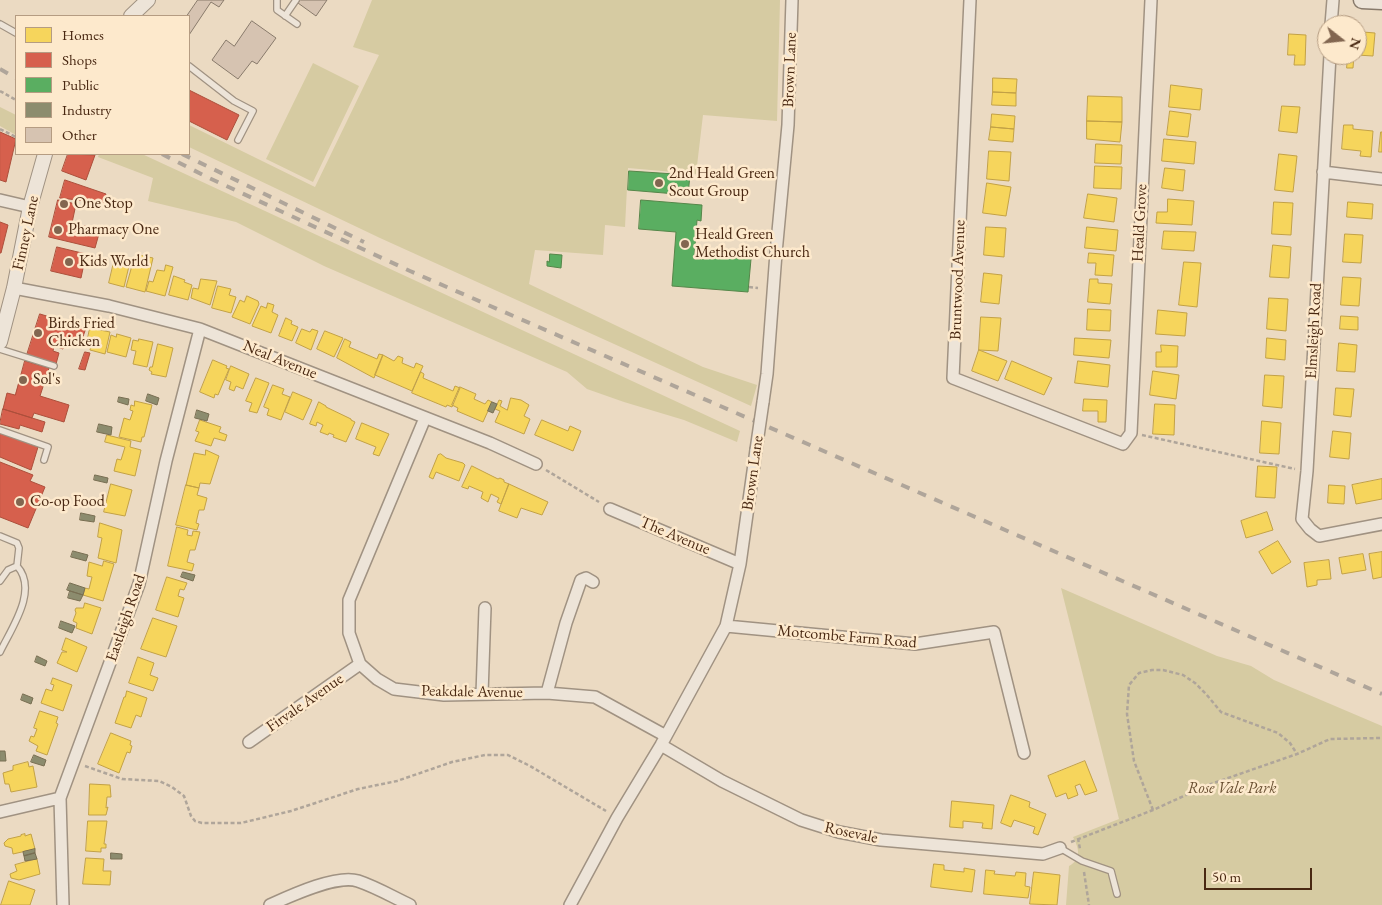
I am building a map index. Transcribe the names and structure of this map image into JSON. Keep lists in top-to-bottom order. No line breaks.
{"streets":{"street":["Brown Lane","Heald Grove","Finney Lane","Bruntwood Avenue","Elmsleigh Road","Neal Avenue","The Avenue","Eastleigh Road","Motcombe Farm Road","Peakdale Avenue","Firvale Avenue","Rosevale"]},"crossings":[["Brown Lane","The Avenue"],["Brown Lane","Motcombe Farm Road"],["Brown Lane","Peakdale Avenue"],["Brown Lane","Rosevale"],["Heald Grove","Bruntwood Avenue"],["Finney Lane","Neal Avenue"],["Neal Avenue","Eastleigh Road"],["Neal Avenue","Peakdale Avenue"],["Peakdale Avenue","Firvale Avenue"],["Peakdale Avenue","Rosevale"]],"parks":["Rose Vale Park"],"places":["2nd Heald Green Scout Group","One Stop","Pharmacy One","Heald Green Methodist Church","Kids World","Birds Fried Chicken","Sol's","Co-op Food"],"legend":["Homes","Shops","Public","Industry","Other"],"scale_bar":"50 m","north":"right"}
